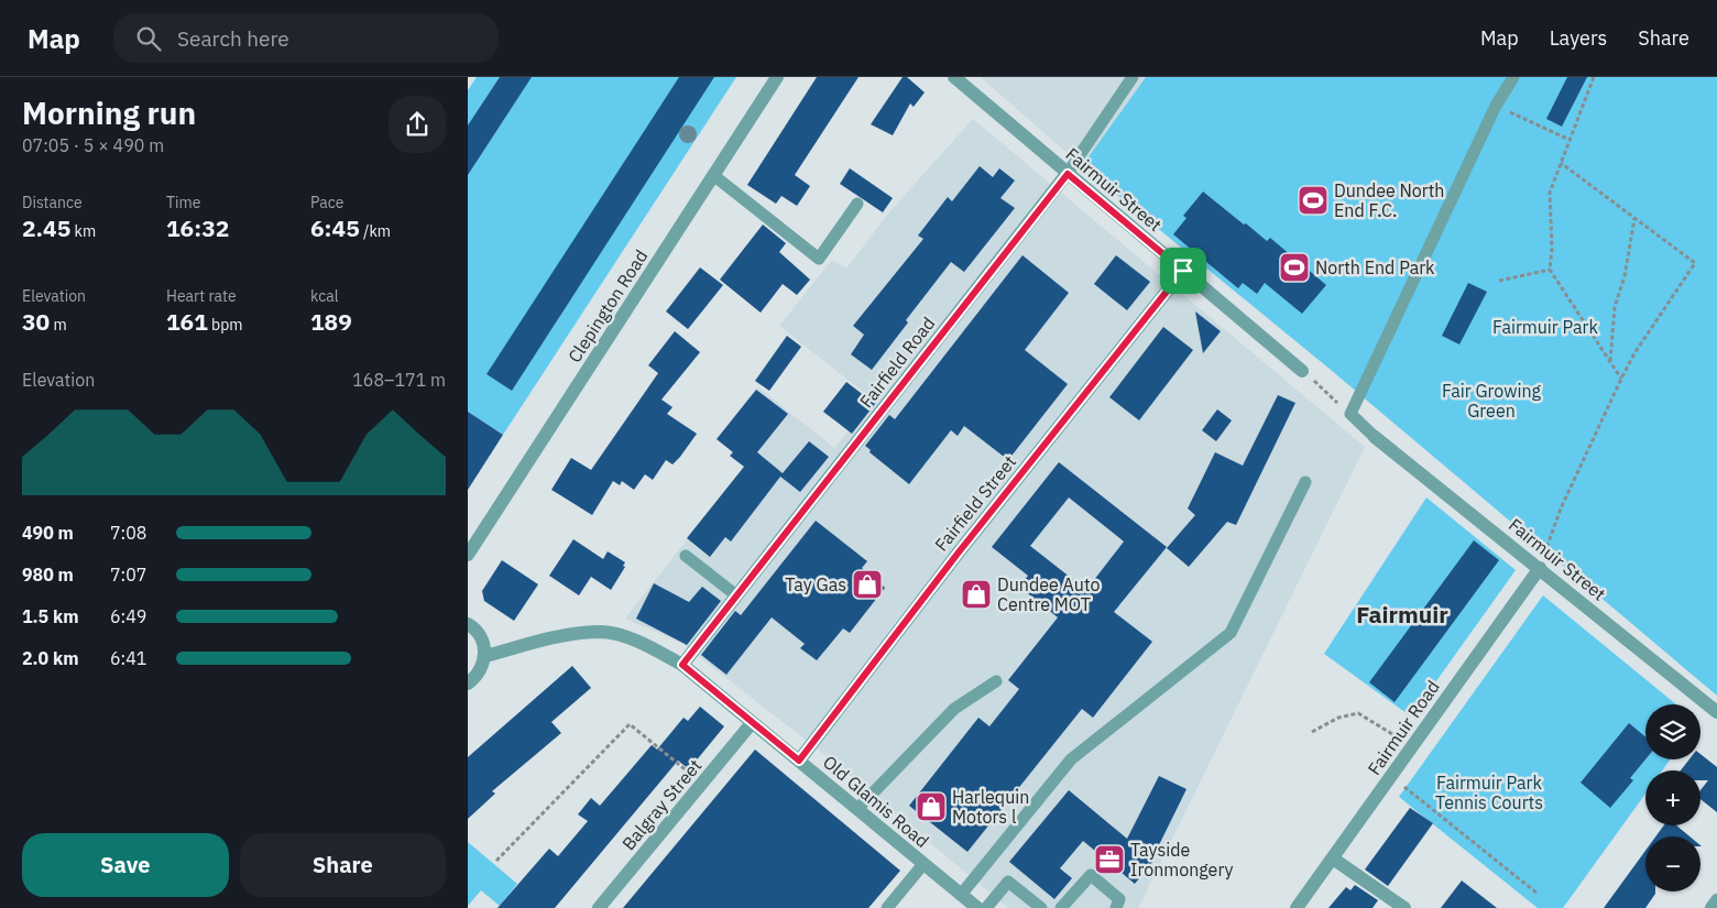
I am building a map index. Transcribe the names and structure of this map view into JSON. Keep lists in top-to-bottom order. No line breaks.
{"streets":{"street":["Fairmuir Street","Clepington Road","Fairfield Road","Fairfield Street","Fairmuir Road","Old Glamis Road","Balgray Street"]},"crossings":[["Fairmuir Street","Fairfield Road"],["Fairmuir Street","Fairfield Street"],["Fairmuir Street","Fairmuir Road"],["Fairfield Road","Old Glamis Road"],["Fairfield Street","Old Glamis Road"],["Old Glamis Road","Balgray Street"]],"districts":["Fairmuir"],"parks":["Fairmuir Park","Fair Growing Green","Fairmuir Park Tennis Courts"],"places":{"sports":["Dundee North End F.C.","North End Park"],"shop":["Tay Gas","Dundee Auto Centre MOT","Harlequin Motors l"],"office":["Tayside Ironmongery"]},"page":{"header":"Map","search":"Search here","nav":["Map","Layers","Share"],"heading":["Morning run","07:05 · 5 × 490 m"],"stats":[["Distance","2.45 km"],["Time","16:32"],["Pace","6:45 /km"],["Elevation","30 m"],["Heart rate","161 bpm"],["kcal","189"]],"chart":["Elevation","168–171 m"],"list":[{"name":"490 m","note":"7:08"},{"name":"980 m","note":"7:07"},{"name":"1.5 km","note":"6:49"},{"name":"2.0 km","note":"6:41"}],"map_buttons":["+","−"],"buttons":["Save","Share"]}}
